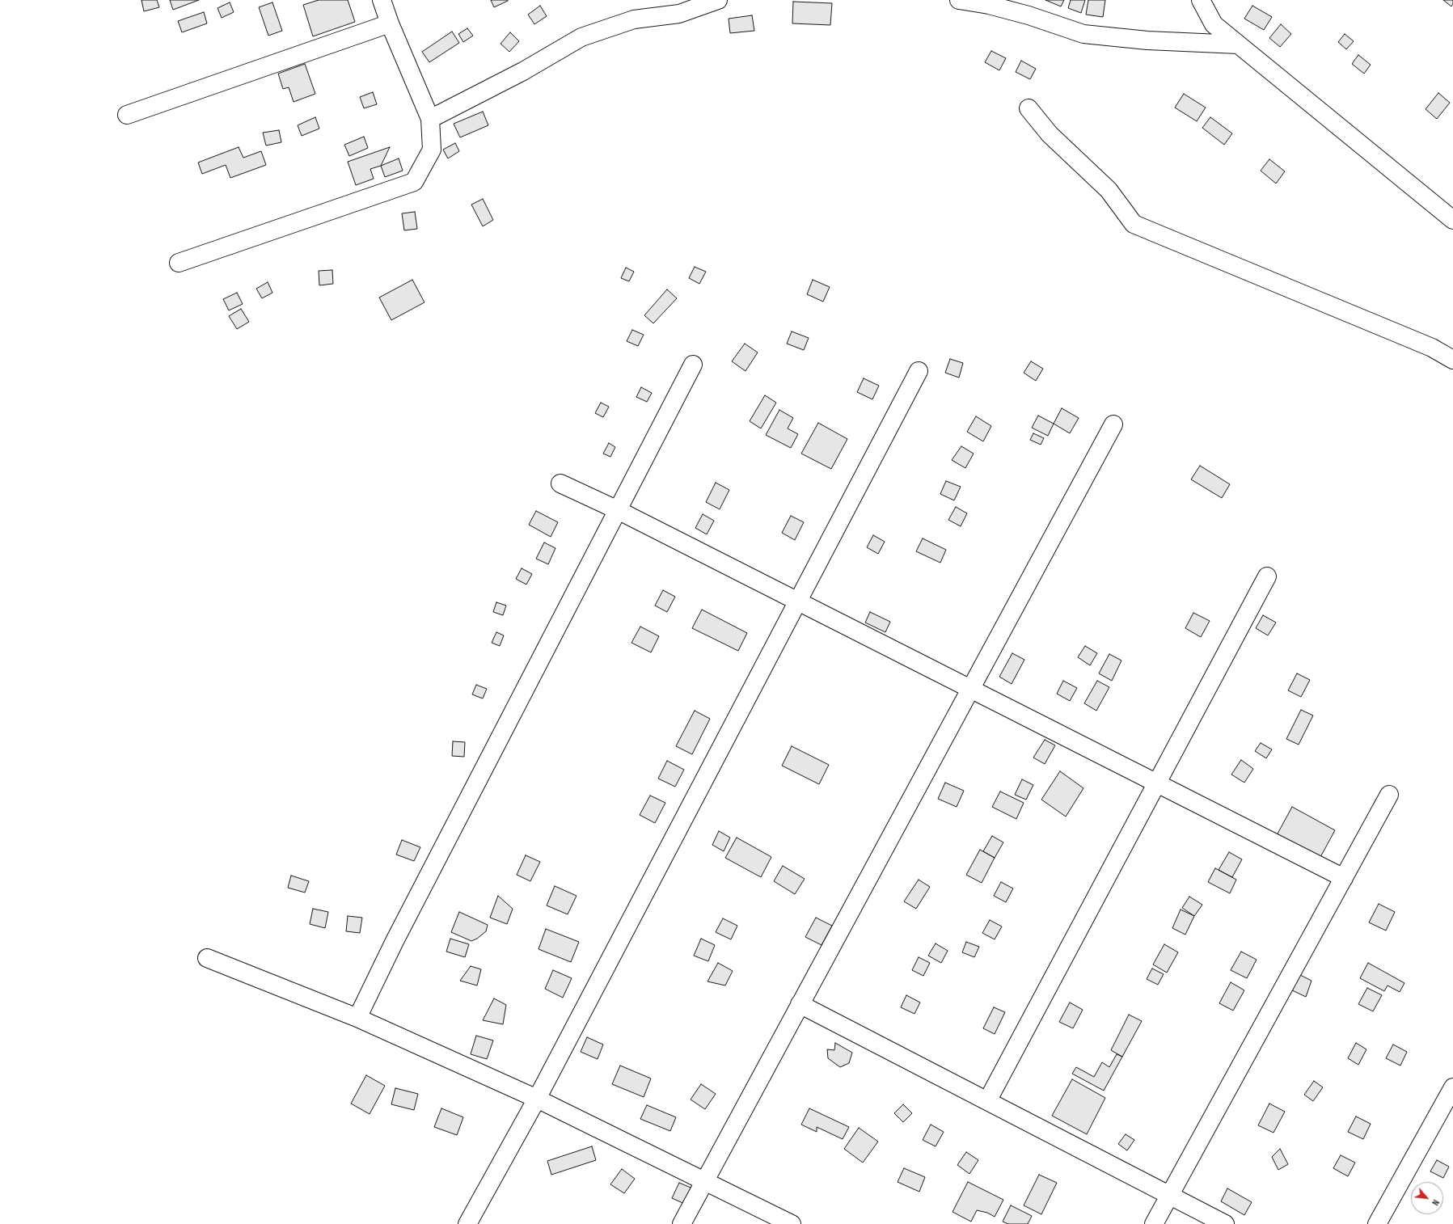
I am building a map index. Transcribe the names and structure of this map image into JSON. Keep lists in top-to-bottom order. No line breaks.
{"north":"bottom right"}
